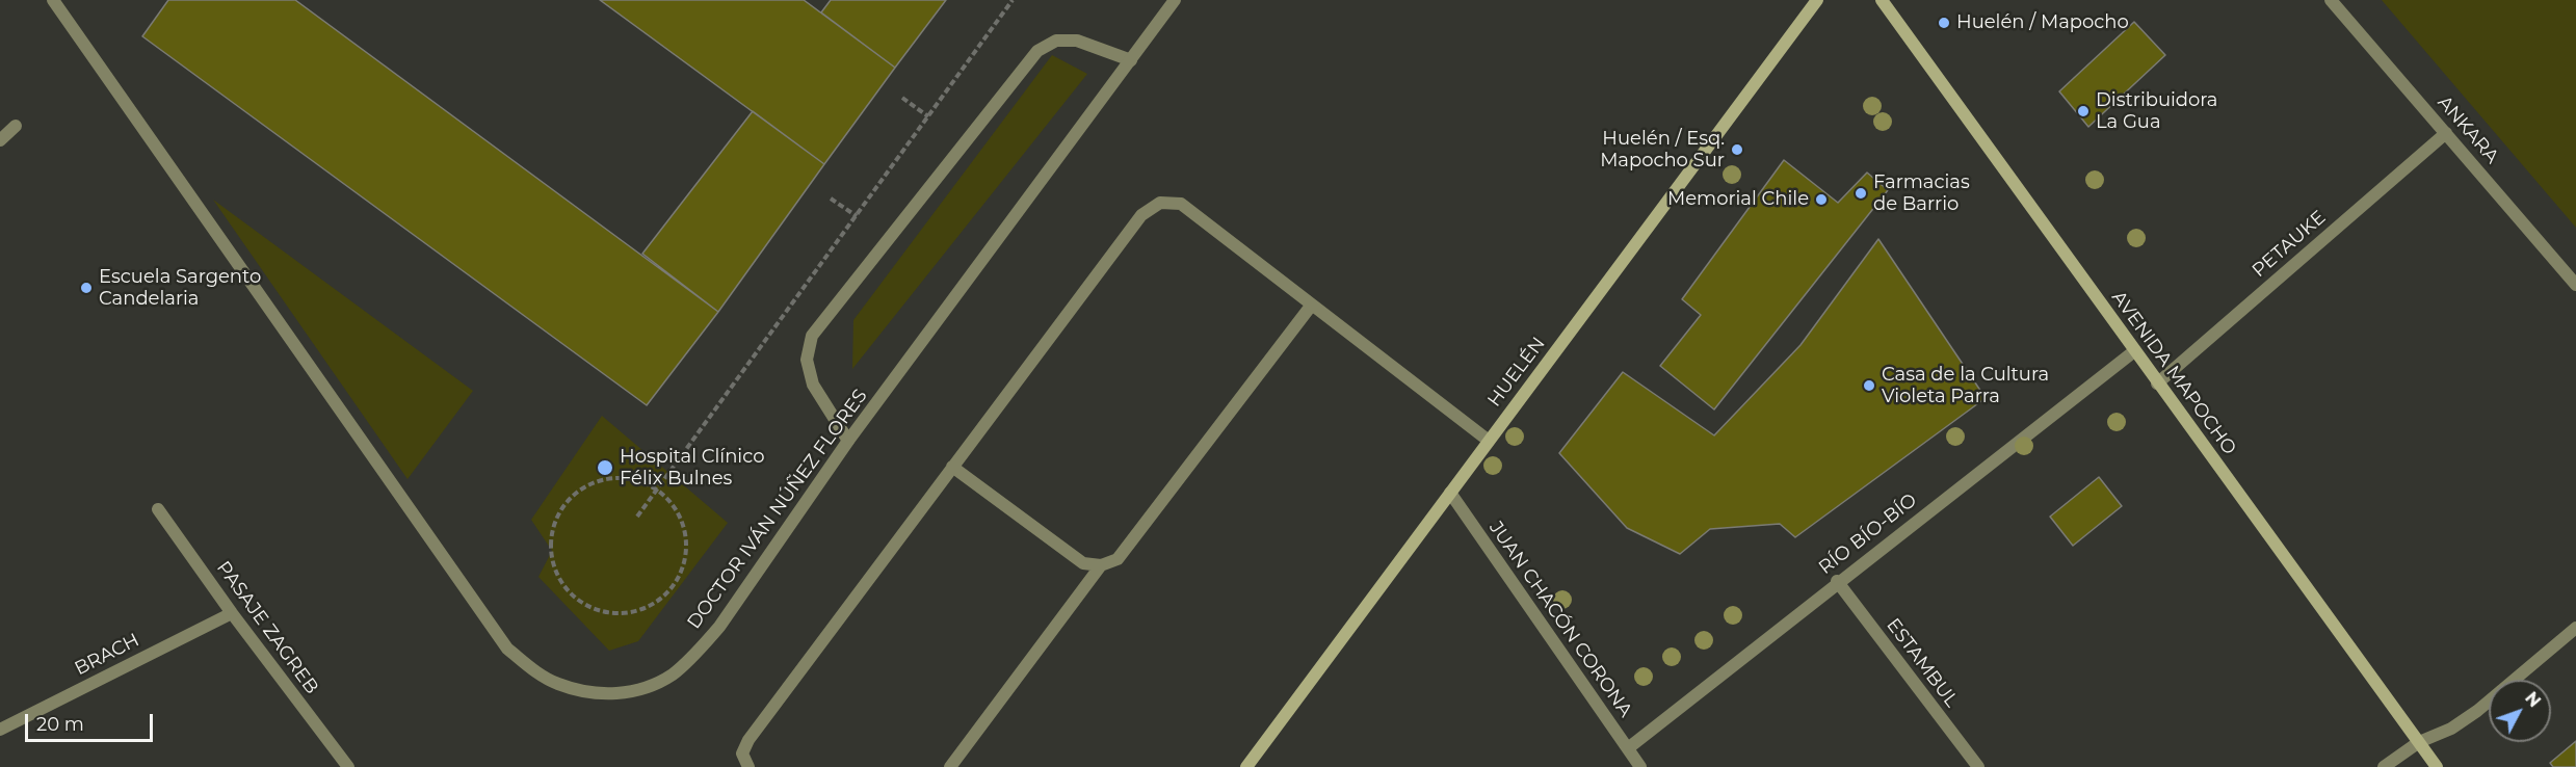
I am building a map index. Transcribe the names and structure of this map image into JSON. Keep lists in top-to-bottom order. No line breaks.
{"streets":{"main road":["HUELÉN","AVENIDA MAPOCHO"],"street":["ANKARA","PETAUKE","DOCTOR IVÁN NÚÑEZ FLORES","RÍO BÍO-BÍO","JUAN CHACÓN CORONA","PASAJE ZAGREB","BRACH","ESTAMBUL"]},"crossings":[["ANKARA","PETAUKE"],["PETAUKE","AVENIDA MAPOCHO"],["HUELÉN","JUAN CHACÓN CORONA"],["AVENIDA MAPOCHO","RÍO BÍO-BÍO"],["RÍO BÍO-BÍO","JUAN CHACÓN CORONA"],["RÍO BÍO-BÍO","ESTAMBUL"],["PASAJE ZAGREB","BRACH"]],"places":["Huelén / Mapocho","Distribuidora La Gua","Huelén / Esq. Mapocho Sur","Farmacias de Barrio","Memorial Chile","Escuela Sargento Candelaria","Casa de la Cultura Violeta Parra","Hospital Clínico Félix Bulnes"],"scale_bar":"20 m","north":"top right"}
